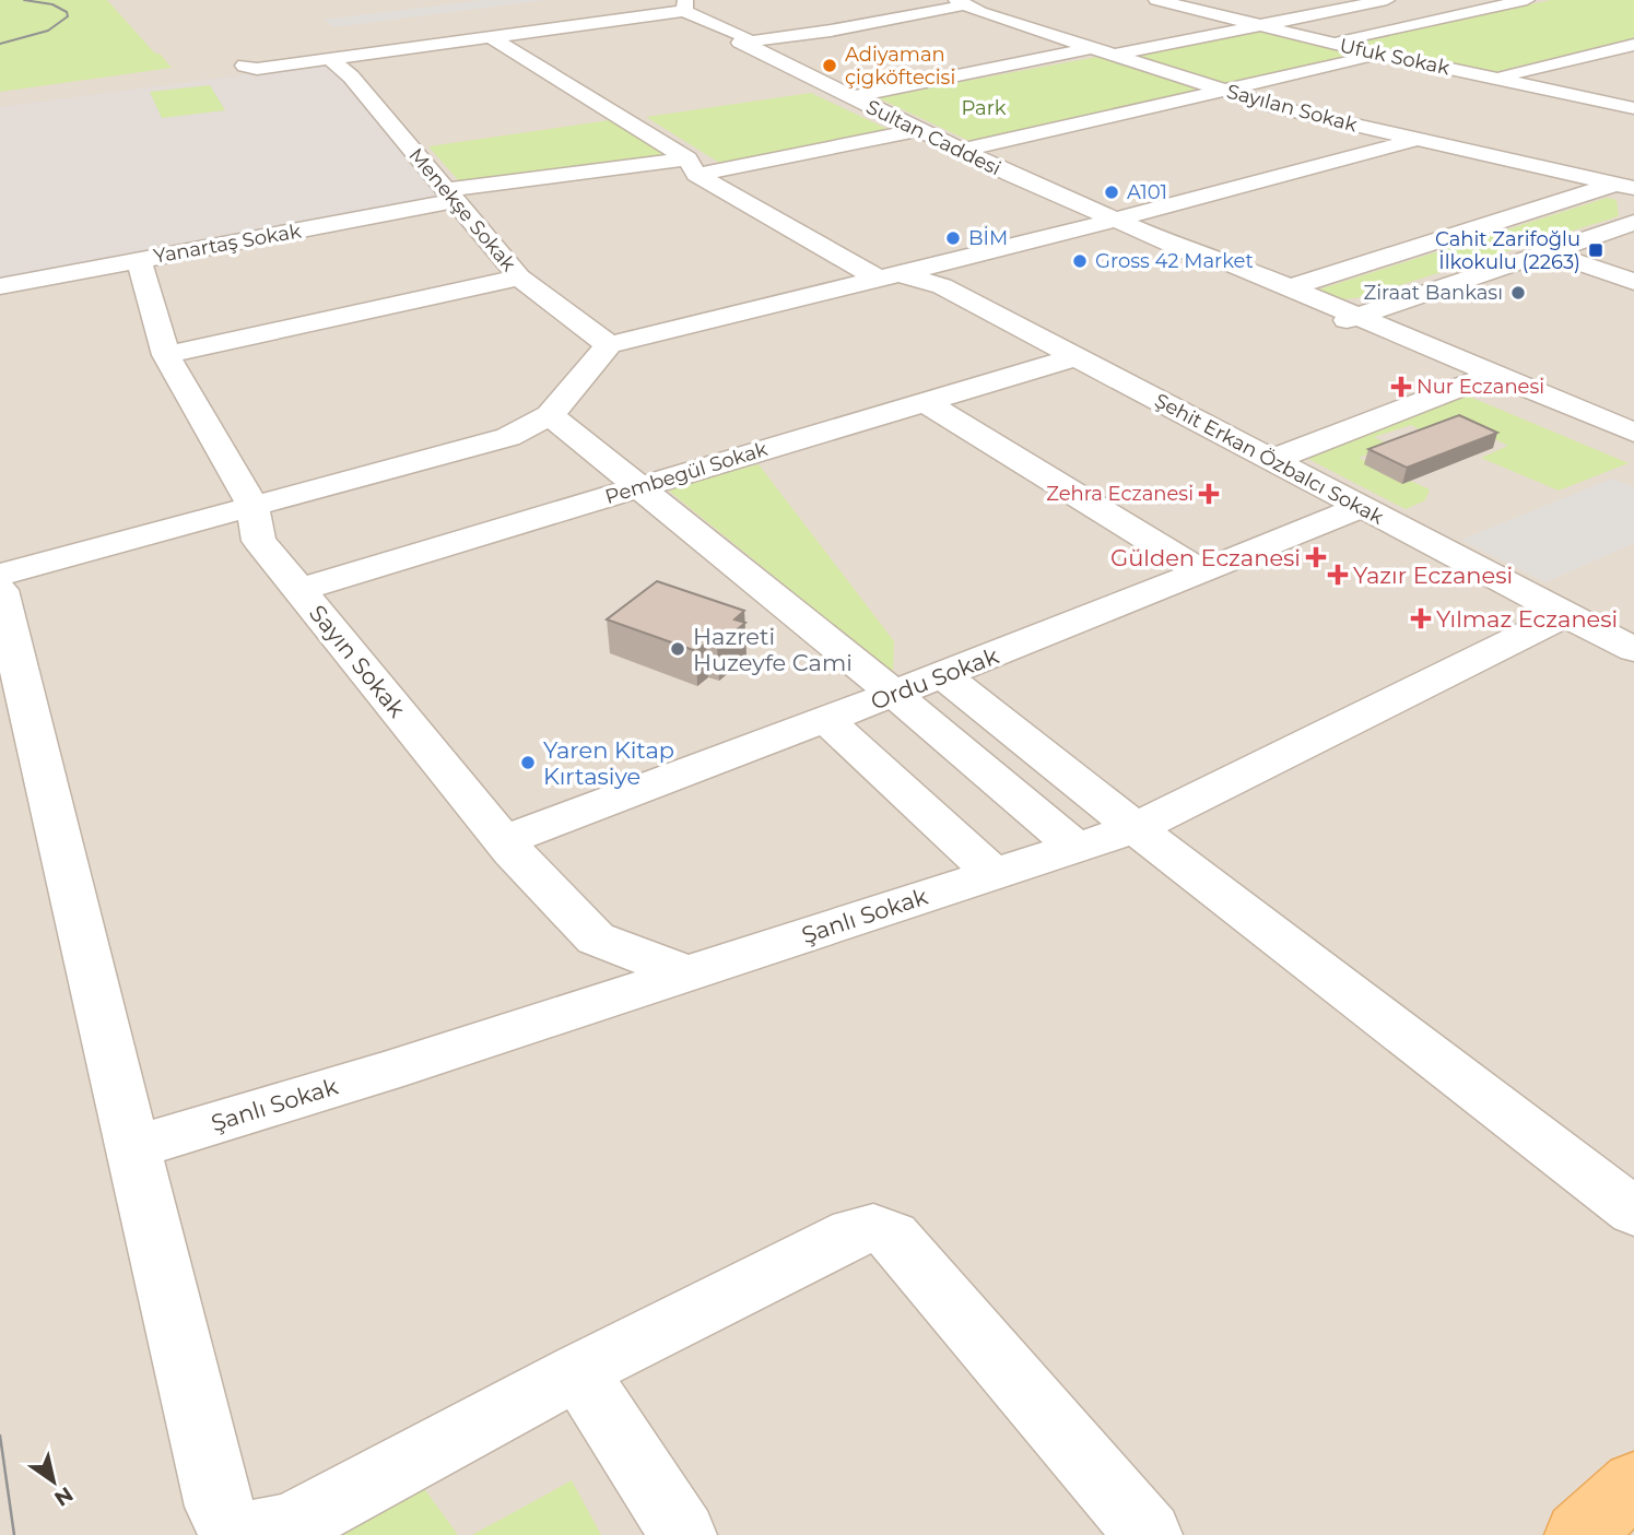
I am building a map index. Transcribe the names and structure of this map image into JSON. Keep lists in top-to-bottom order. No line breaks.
{"streets":{"street":["Ufuk Sokak","Sayılan Sokak","Sultan Caddesi","Menekşe Sokak","Yanartaş Sokak","Şehit Erkan Özbalcı Sokak","Pembegül Sokak","Sayın Sokak","Ordu Sokak","Şanlı Sokak"]},"crossings":[["Sultan Caddesi","Yanartaş Sokak"],["Menekşe Sokak","Yanartaş Sokak"],["Yanartaş Sokak","Şehit Erkan Özbalcı Sokak"],["Yanartaş Sokak","Sayın Sokak"],["Şehit Erkan Özbalcı Sokak","Pembegül Sokak"],["Şehit Erkan Özbalcı Sokak","Ordu Sokak"],["Şehit Erkan Özbalcı Sokak","Şanlı Sokak"],["Pembegül Sokak","Sayın Sokak"],["Sayın Sokak","Ordu Sokak"],["Sayın Sokak","Şanlı Sokak"]],"parks":["Park"],"places":{"other":["Adiyaman çigköftecisi","A101","BİM","Gross 42 Market","Ziraat Bankası","Hazreti Huzeyfe Cami","Yaren Kitap Kırtasiye"],"transit":["Cahit Zarifoğlu İlkokulu (2263)"],"health":["Nur Eczanesi","Zehra Eczanesi","Gülden Eczanesi","Yazır Eczanesi","Yılmaz Eczanesi"]},"north":"bottom right"}
